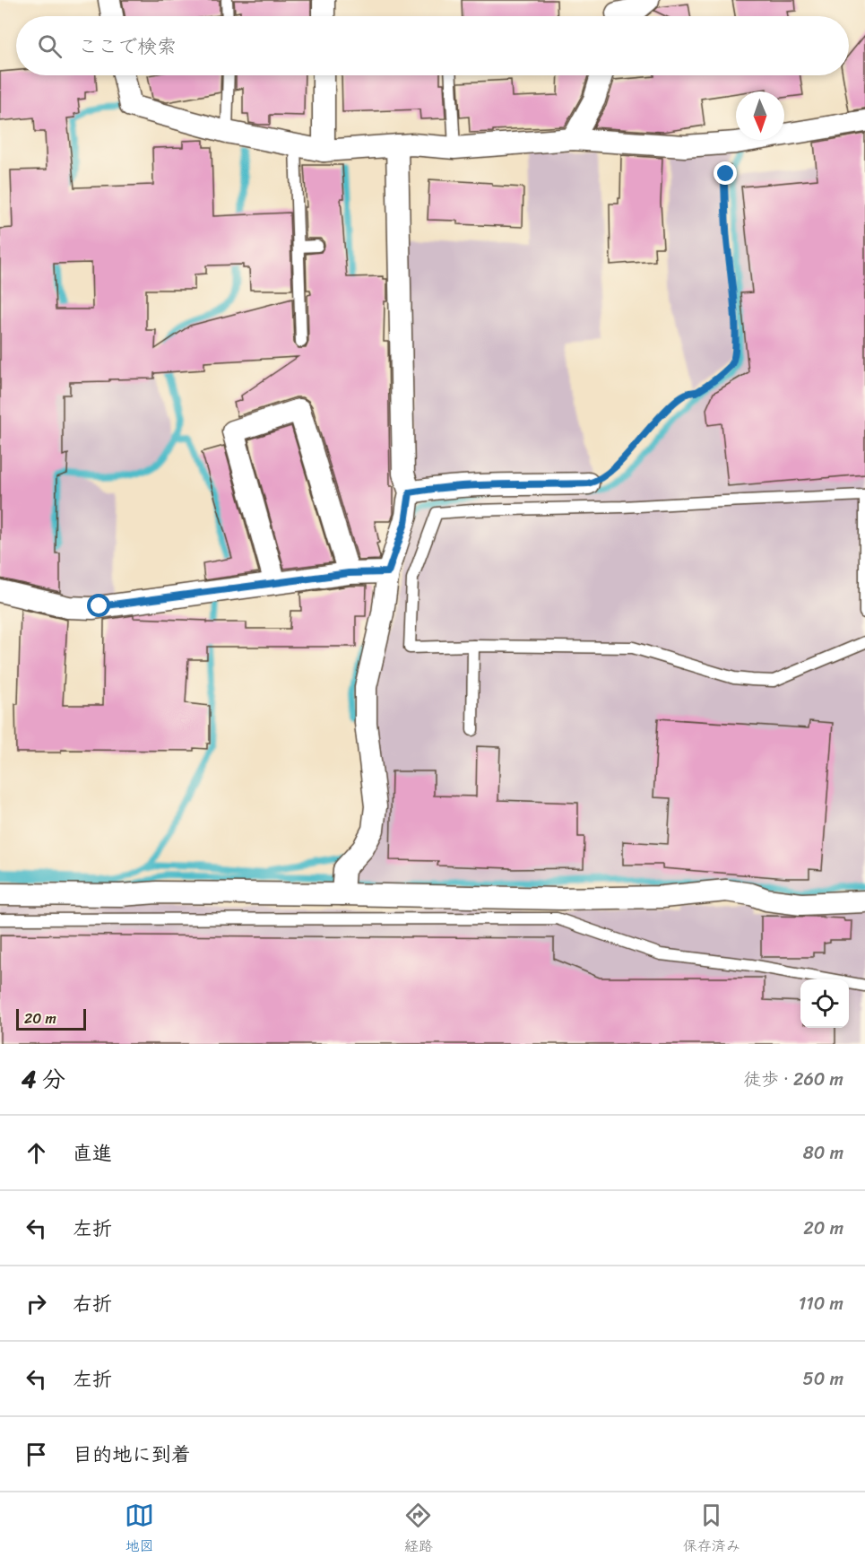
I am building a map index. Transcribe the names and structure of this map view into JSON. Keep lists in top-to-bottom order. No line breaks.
{"scale_bar":"20 m","north":"bottom","page":{"search":"ここで検索","scale":"20 m","heading":["4 分","徒歩 · 260 m"],"list":[["直進","80 m"],["左折","20 m"],["右折","110 m"],["左折","50 m"],"目的地に到着"],"nav":["地図","経路","保存済み"]}}
